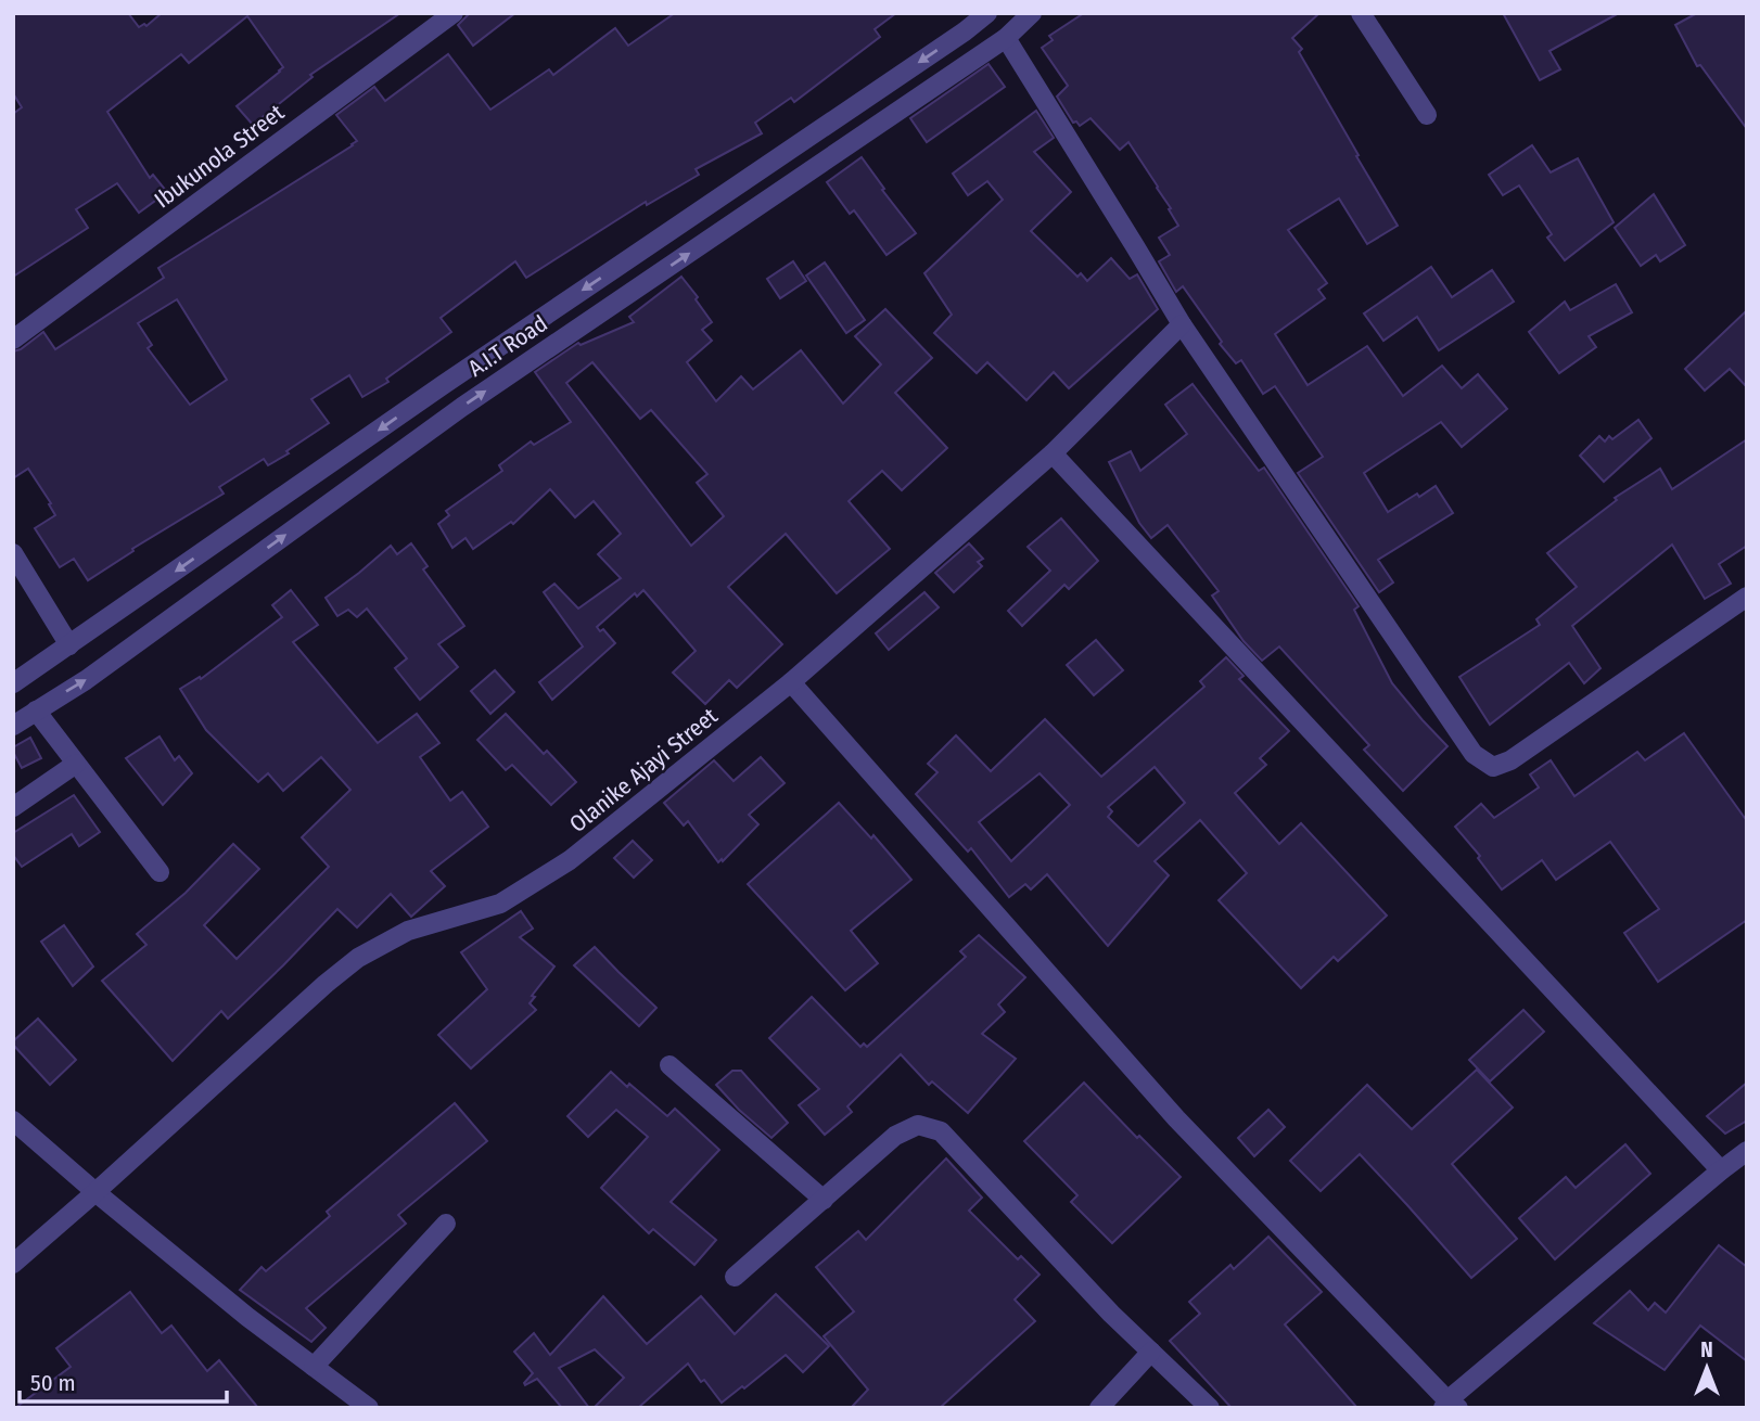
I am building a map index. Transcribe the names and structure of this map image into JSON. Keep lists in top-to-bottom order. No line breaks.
{"streets":{"street":["Ibukunola Street","A.I.T Road","Olanike Ajayi Street"]},"scale_bar":"50 m","north":"top"}
